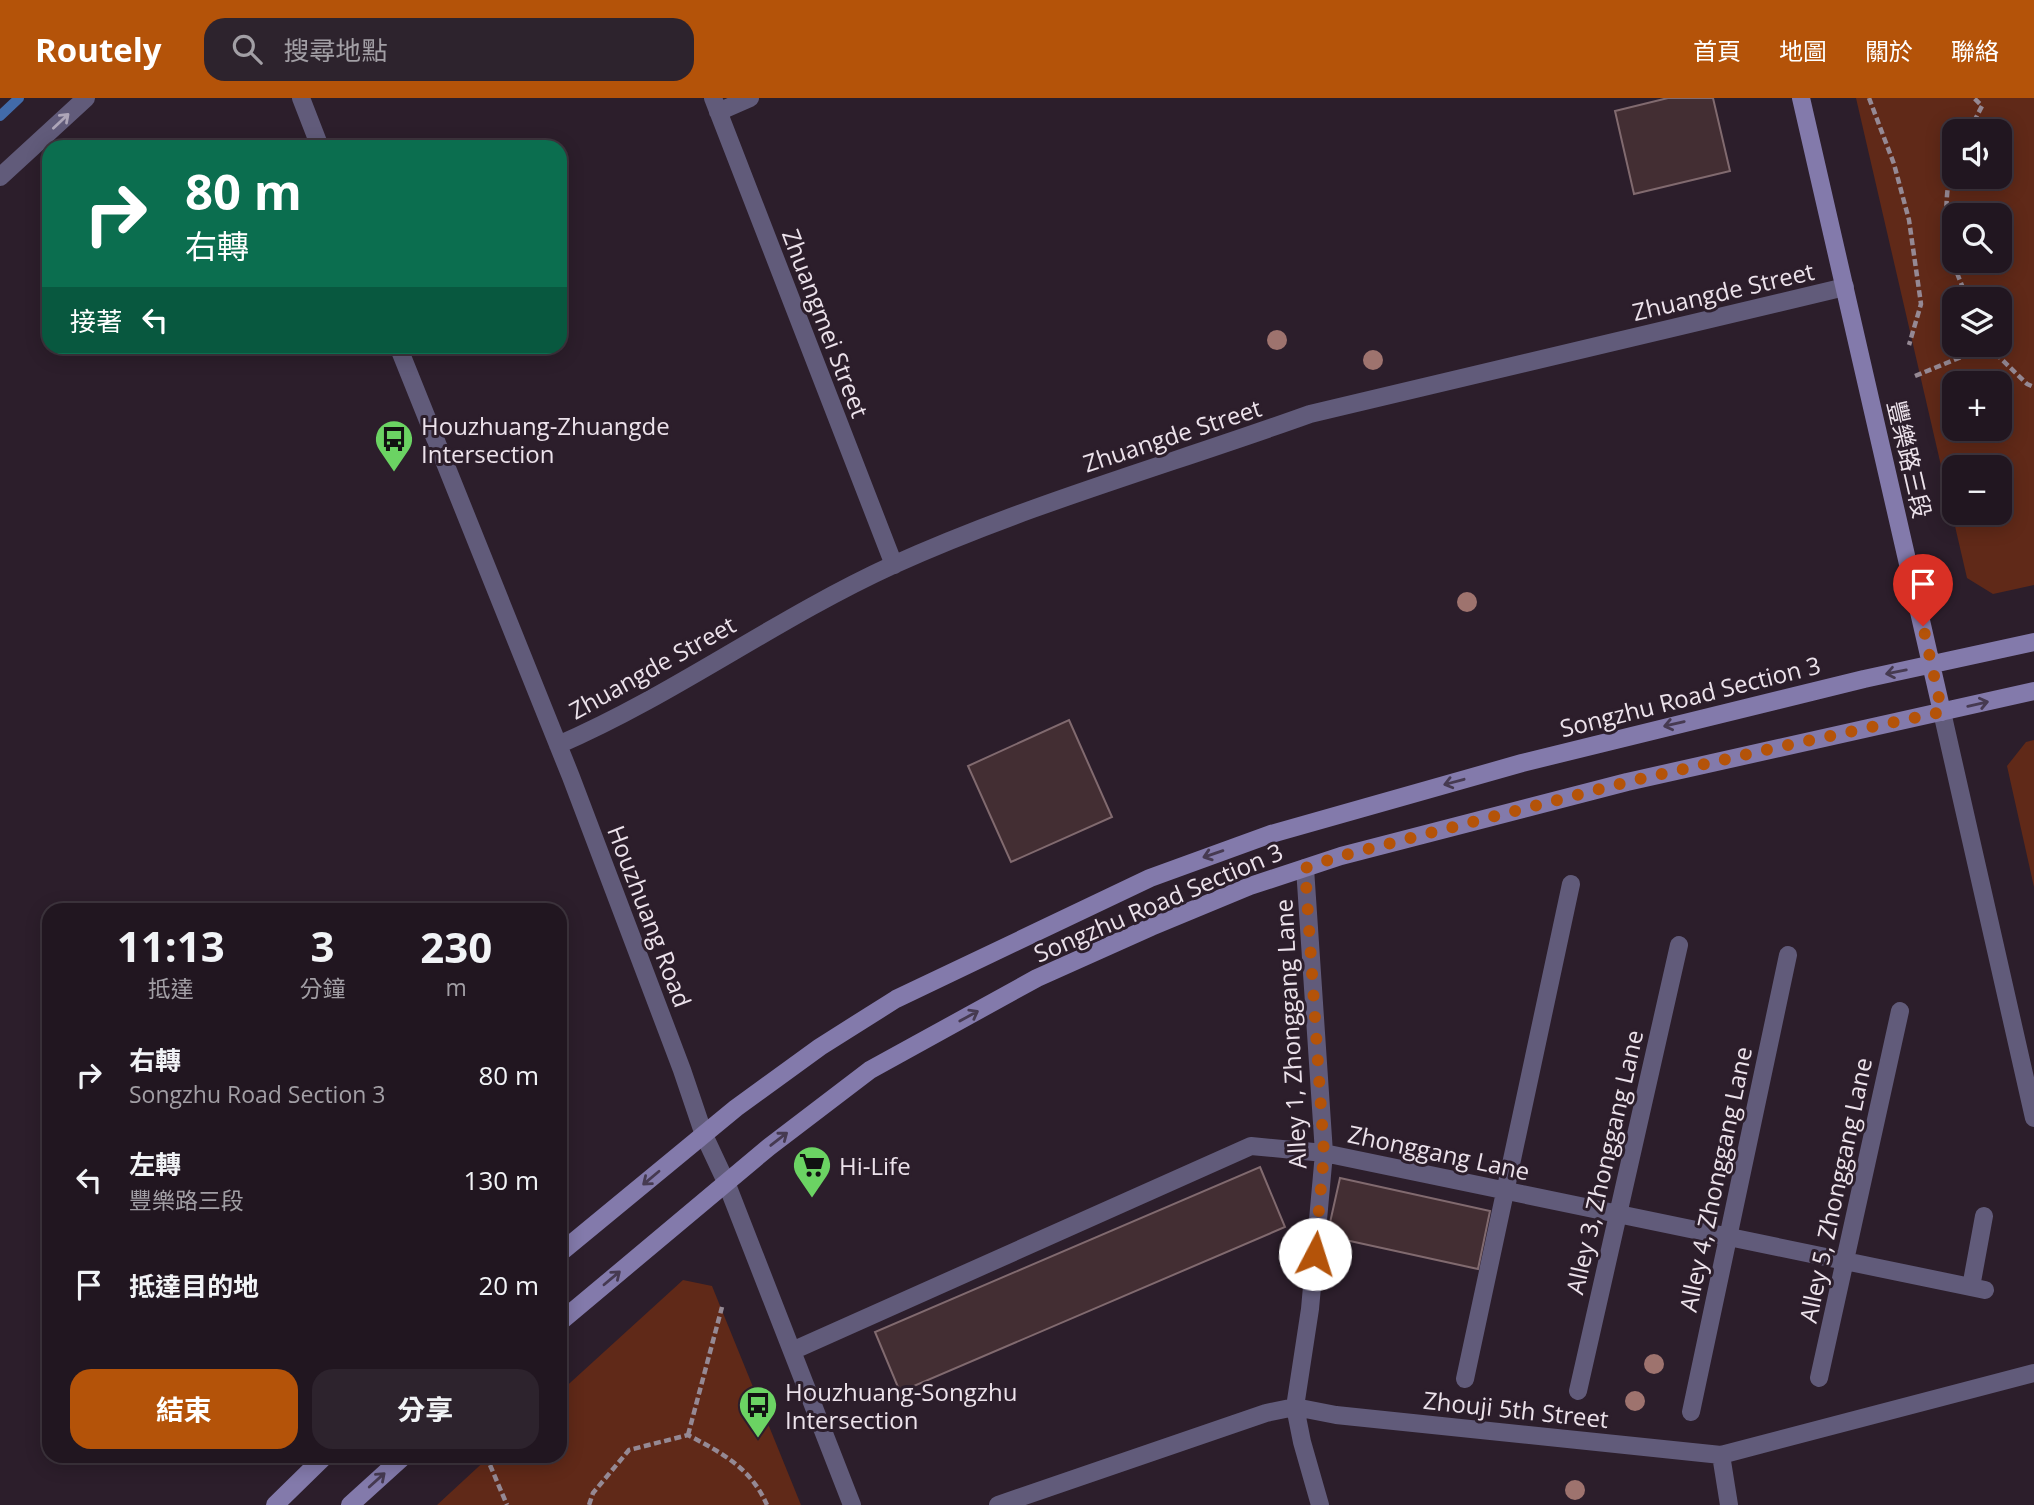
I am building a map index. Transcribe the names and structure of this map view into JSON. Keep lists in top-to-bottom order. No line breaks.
{"streets":{"street":["Zhuangde Street","Zhuangmei Street","豐樂路三段","Songzhu Road Section 3","Houzhuang Road","Alley 1, Zhonggang Lane","Zhonggang Lane","Alley 3, Zhonggang Lane","Alley 4, Zhonggang Lane","Alley 5, Zhonggang Lane","Zhouji 5th Street"]},"crossings":[["Zhuangde Street","Zhuangmei Street"],["Zhuangde Street","豐樂路三段"],["Zhuangde Street","Houzhuang Road"],["豐樂路三段","Songzhu Road Section 3"],["Songzhu Road Section 3","Houzhuang Road"],["Songzhu Road Section 3","Alley 1, Zhonggang Lane"],["Houzhuang Road","Zhonggang Lane"],["Alley 1, Zhonggang Lane","Zhonggang Lane"],["Alley 1, Zhonggang Lane","Zhouji 5th Street"],["Zhonggang Lane","Alley 3, Zhonggang Lane"],["Zhonggang Lane","Alley 4, Zhonggang Lane"],["Zhonggang Lane","Alley 5, Zhonggang Lane"]],"places":{"bus stop":["Houzhuang-Zhuangde Intersection","Houzhuang-Songzhu Intersection"],"supermarket":["Hi-Life"]},"page":{"header":"Routely","search":"搜尋地點","nav":["首頁","地圖","關於","聯絡"],"map_buttons":["+","−"],"turn":["80 m","右轉"],"then":"接著","eta":["11:13","抵達","3","分鐘","230","m"],"list":[{"name":"右轉","note":"Songzhu Road Section 3","value":"80 m"},{"name":"左轉","note":"豐樂路三段","value":"130 m"},{"name":"抵達目的地","value":"20 m"}],"buttons":["結束","分享"]}}
